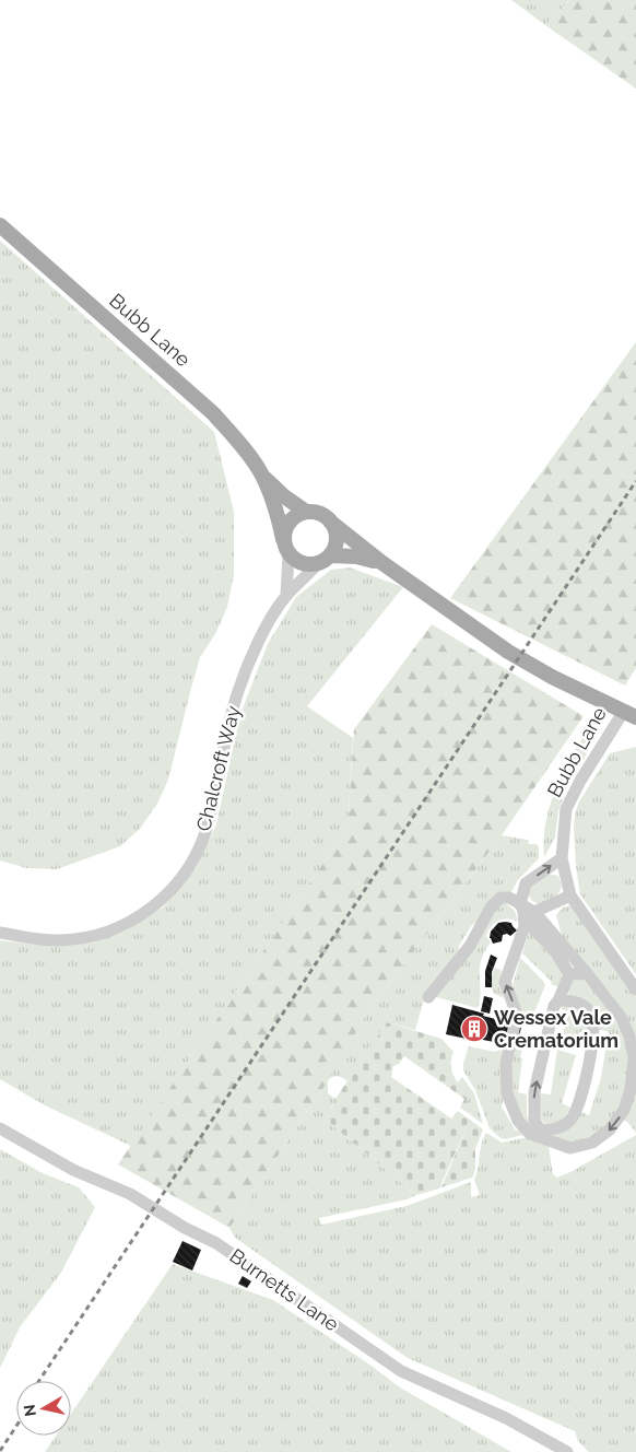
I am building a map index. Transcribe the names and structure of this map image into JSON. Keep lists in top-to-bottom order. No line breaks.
{"streets":{"main road":["Bubb Lane"],"street":["Chalcroft Way","Burnetts Lane"]},"crossings":[["Bubb Lane","Chalcroft Way"]],"places":{"building":["Wessex Vale Crematorium"]},"north":"left"}
